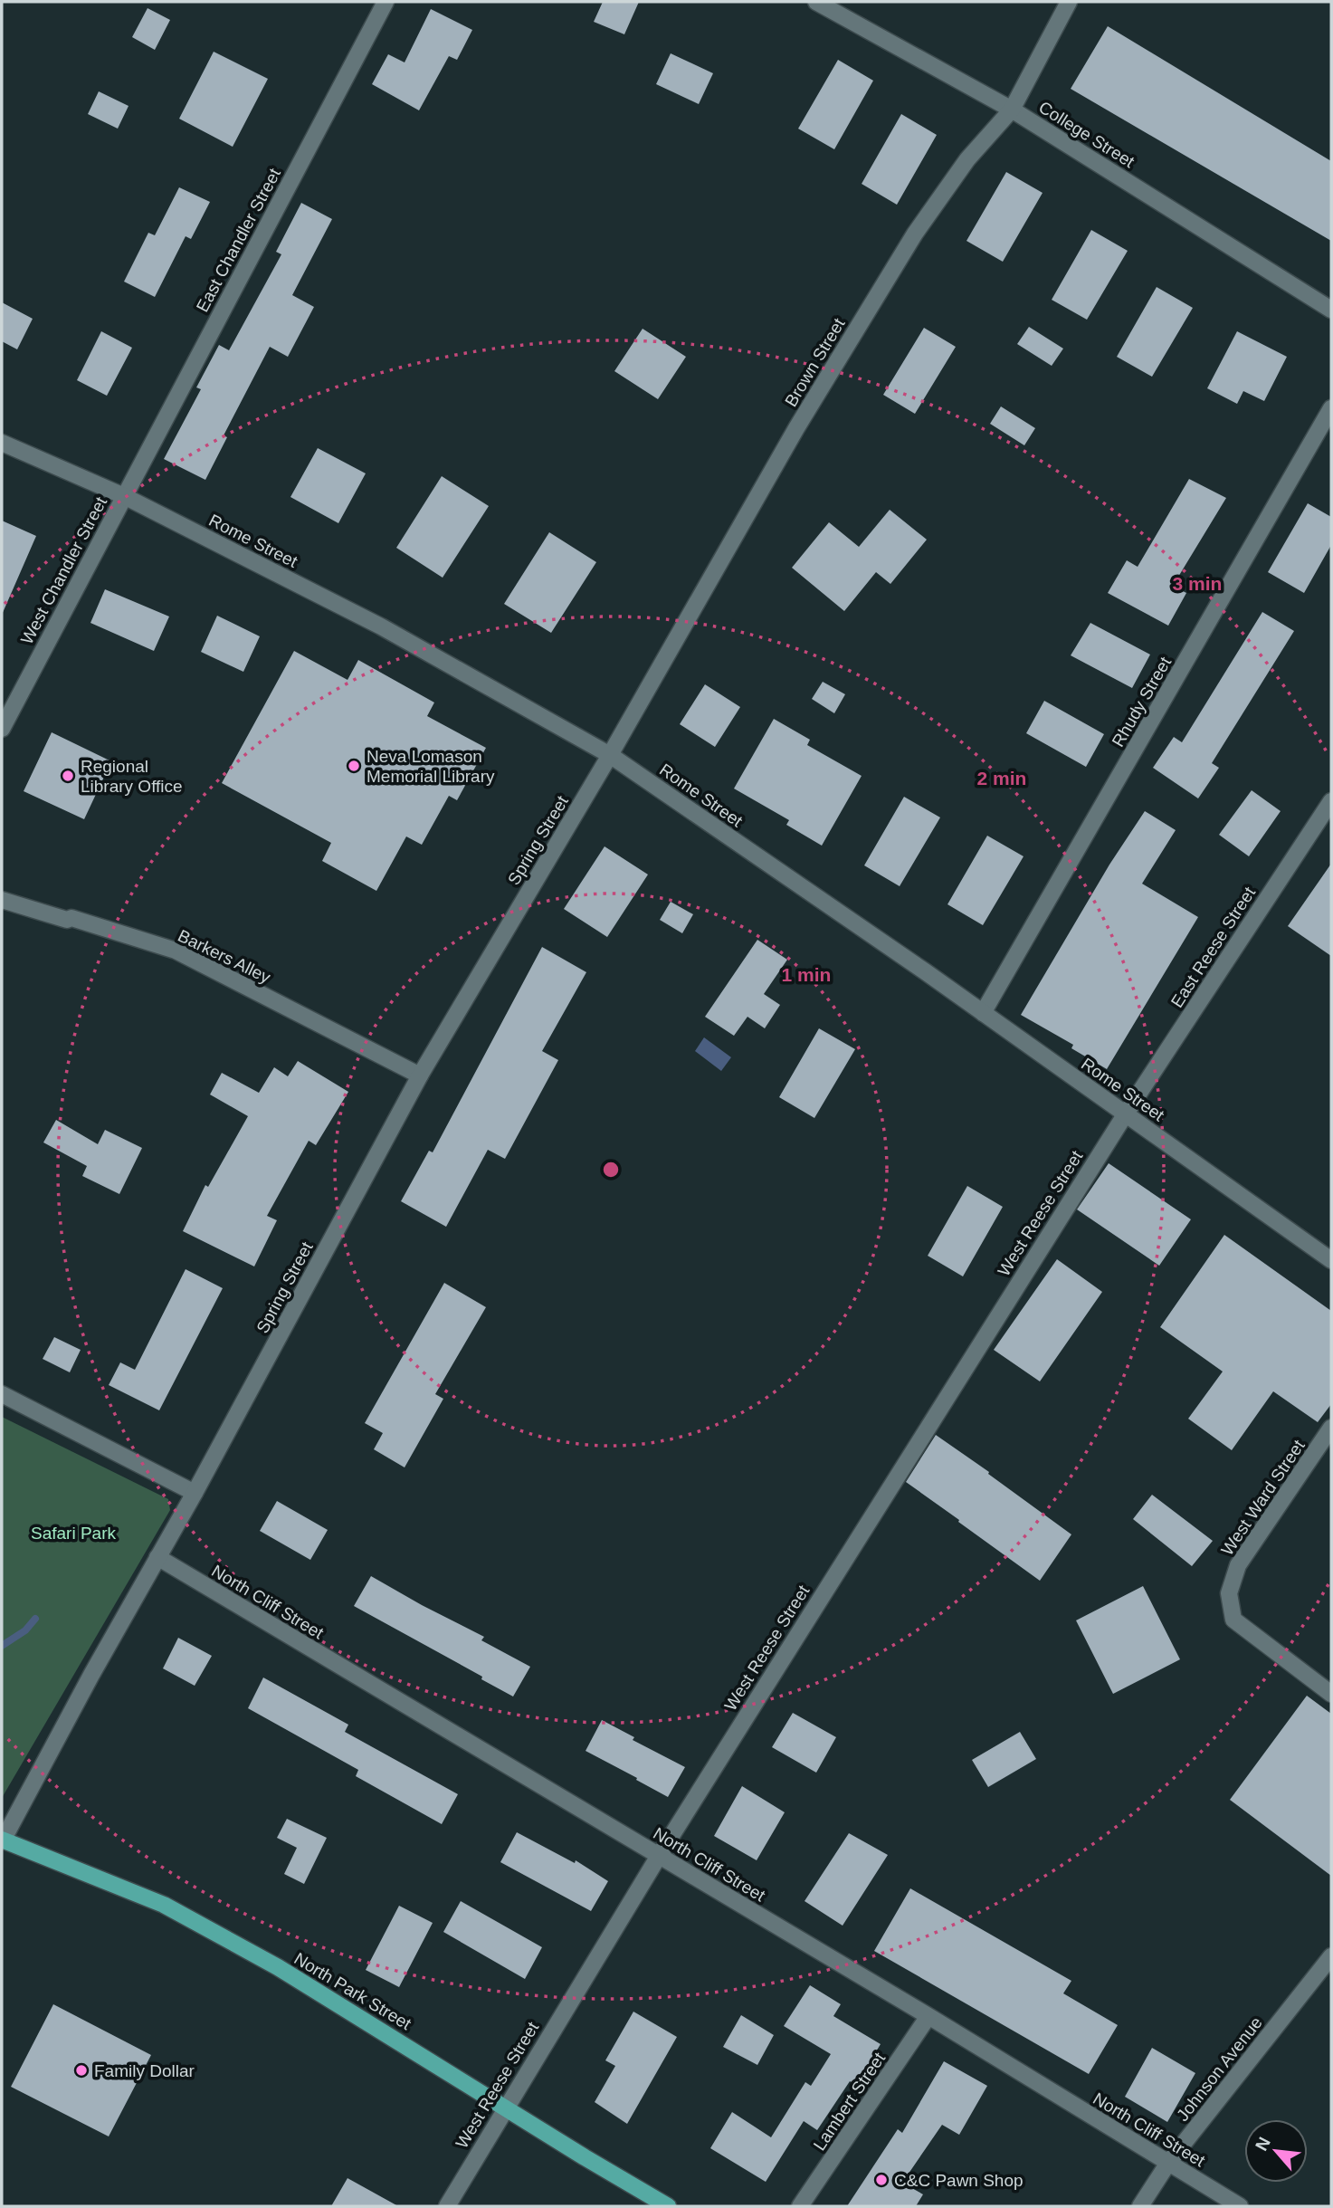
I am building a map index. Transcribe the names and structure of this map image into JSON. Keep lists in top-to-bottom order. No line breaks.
{"streets":{"main road":["North Park Street"],"street":["College Street","East Chandler Street","Brown Street","Rome Street","West Chandler Street","Rhudy Street","Spring Street","East Reese Street","Barkers Alley","West Reese Street","West Ward Street","North Cliff Street","Johnson Avenue","Lambert Street"]},"crossings":[["College Street","Brown Street"],["East Chandler Street","Rome Street"],["East Chandler Street","West Chandler Street"],["Brown Street","Rome Street"],["Brown Street","Spring Street"],["Rome Street","West Chandler Street"],["Rome Street","Rhudy Street"],["Rome Street","Spring Street"],["Rome Street","East Reese Street"],["Rome Street","West Reese Street"],["Spring Street","Barkers Alley"],["Spring Street","North Cliff Street"],["Spring Street","North Park Street"],["East Reese Street","West Reese Street"],["West Reese Street","North Cliff Street"],["West Reese Street","North Park Street"],["North Cliff Street","Johnson Avenue"],["North Cliff Street","Lambert Street"]],"parks":["Safari Park"],"places":["Neva Lomason Memorial Library","Regional Library Office","Family Dollar","C&C Pawn Shop"],"north":"top left","rings":["3 min","2 min","1 min"]}
